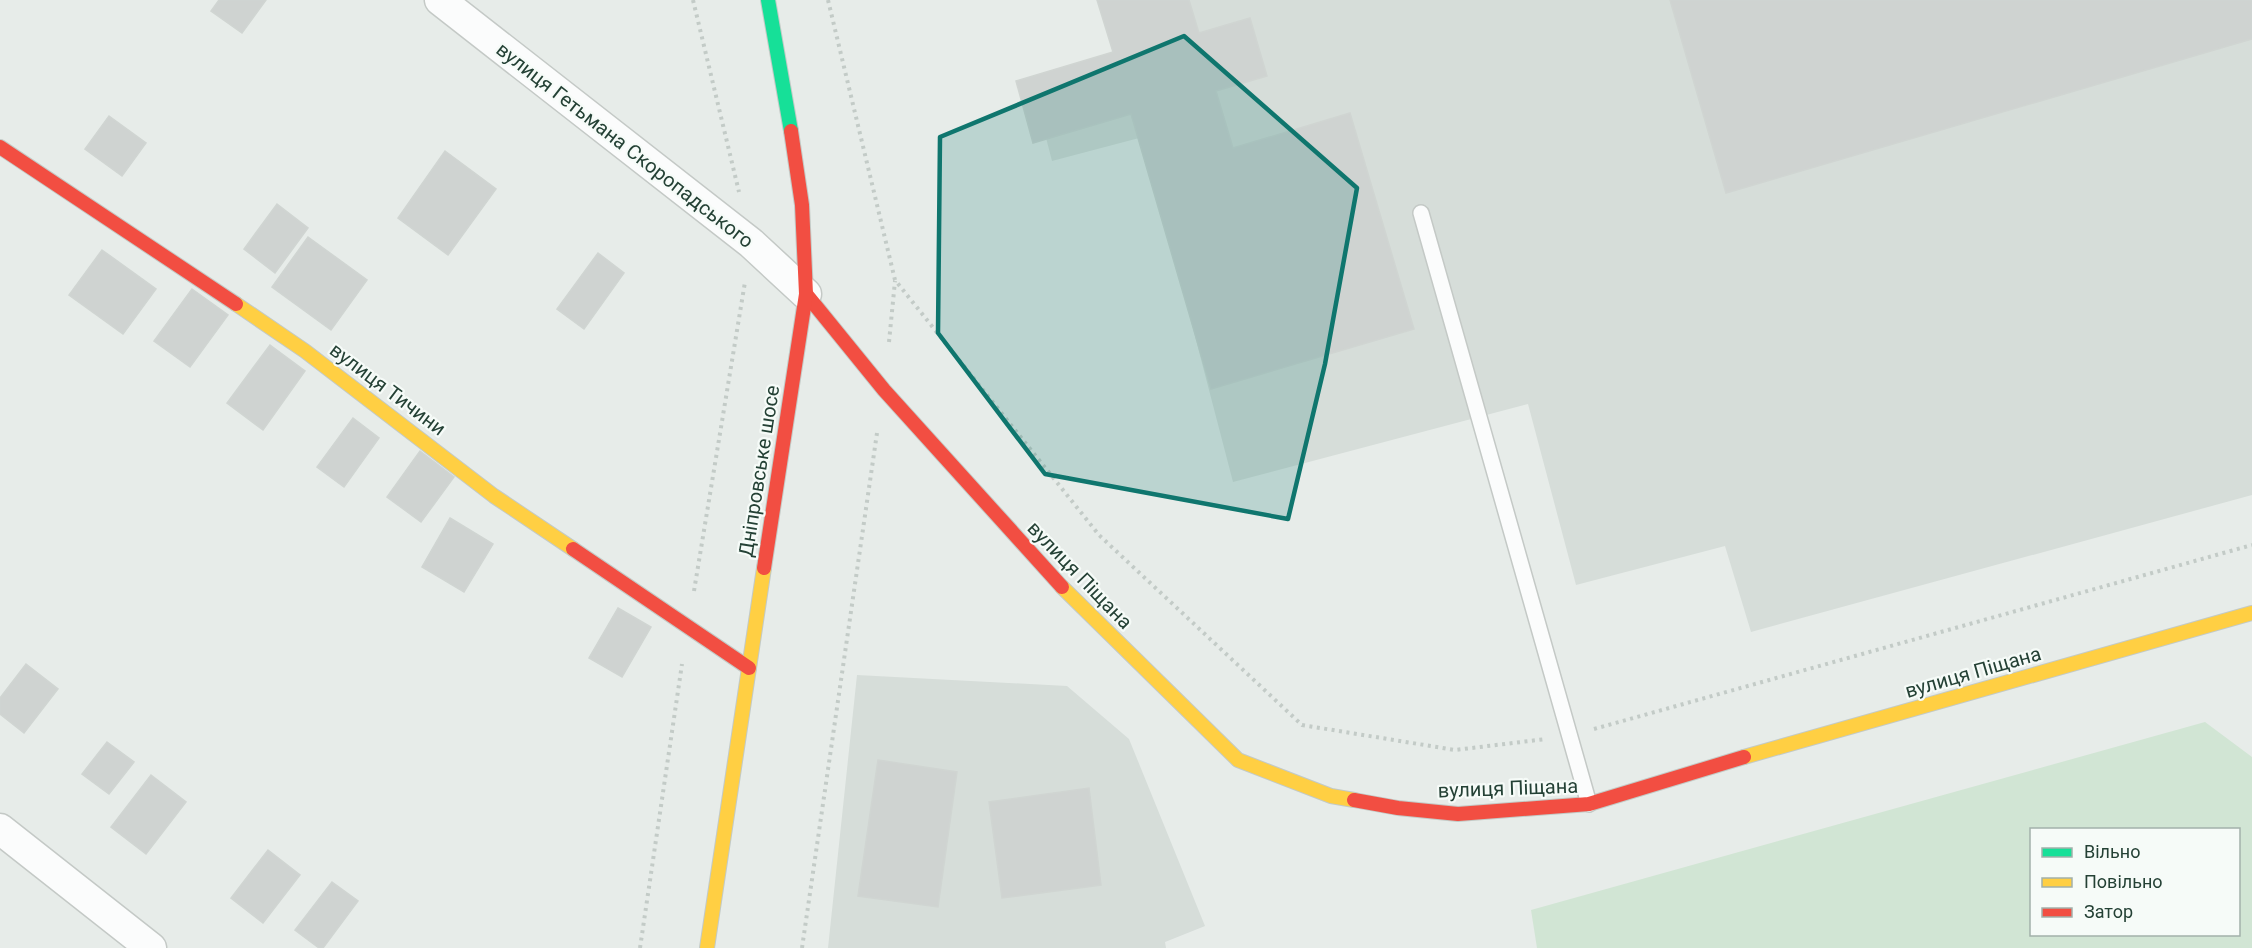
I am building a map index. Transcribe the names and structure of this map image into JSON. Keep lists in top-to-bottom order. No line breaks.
{"streets":{"street":["вулиця Гетьмана Скоропадського","вулиця Тичини","Дніпровське шосе","вулиця Піщана"]},"crossings":[["вулиця Гетьмана Скоропадського","Дніпровське шосе"],["вулиця Гетьмана Скоропадського","вулиця Піщана"],["вулиця Тичини","Дніпровське шосе"],["Дніпровське шосе","вулиця Піщана"]],"legend":["Вільно","Повільно","Затор"]}
